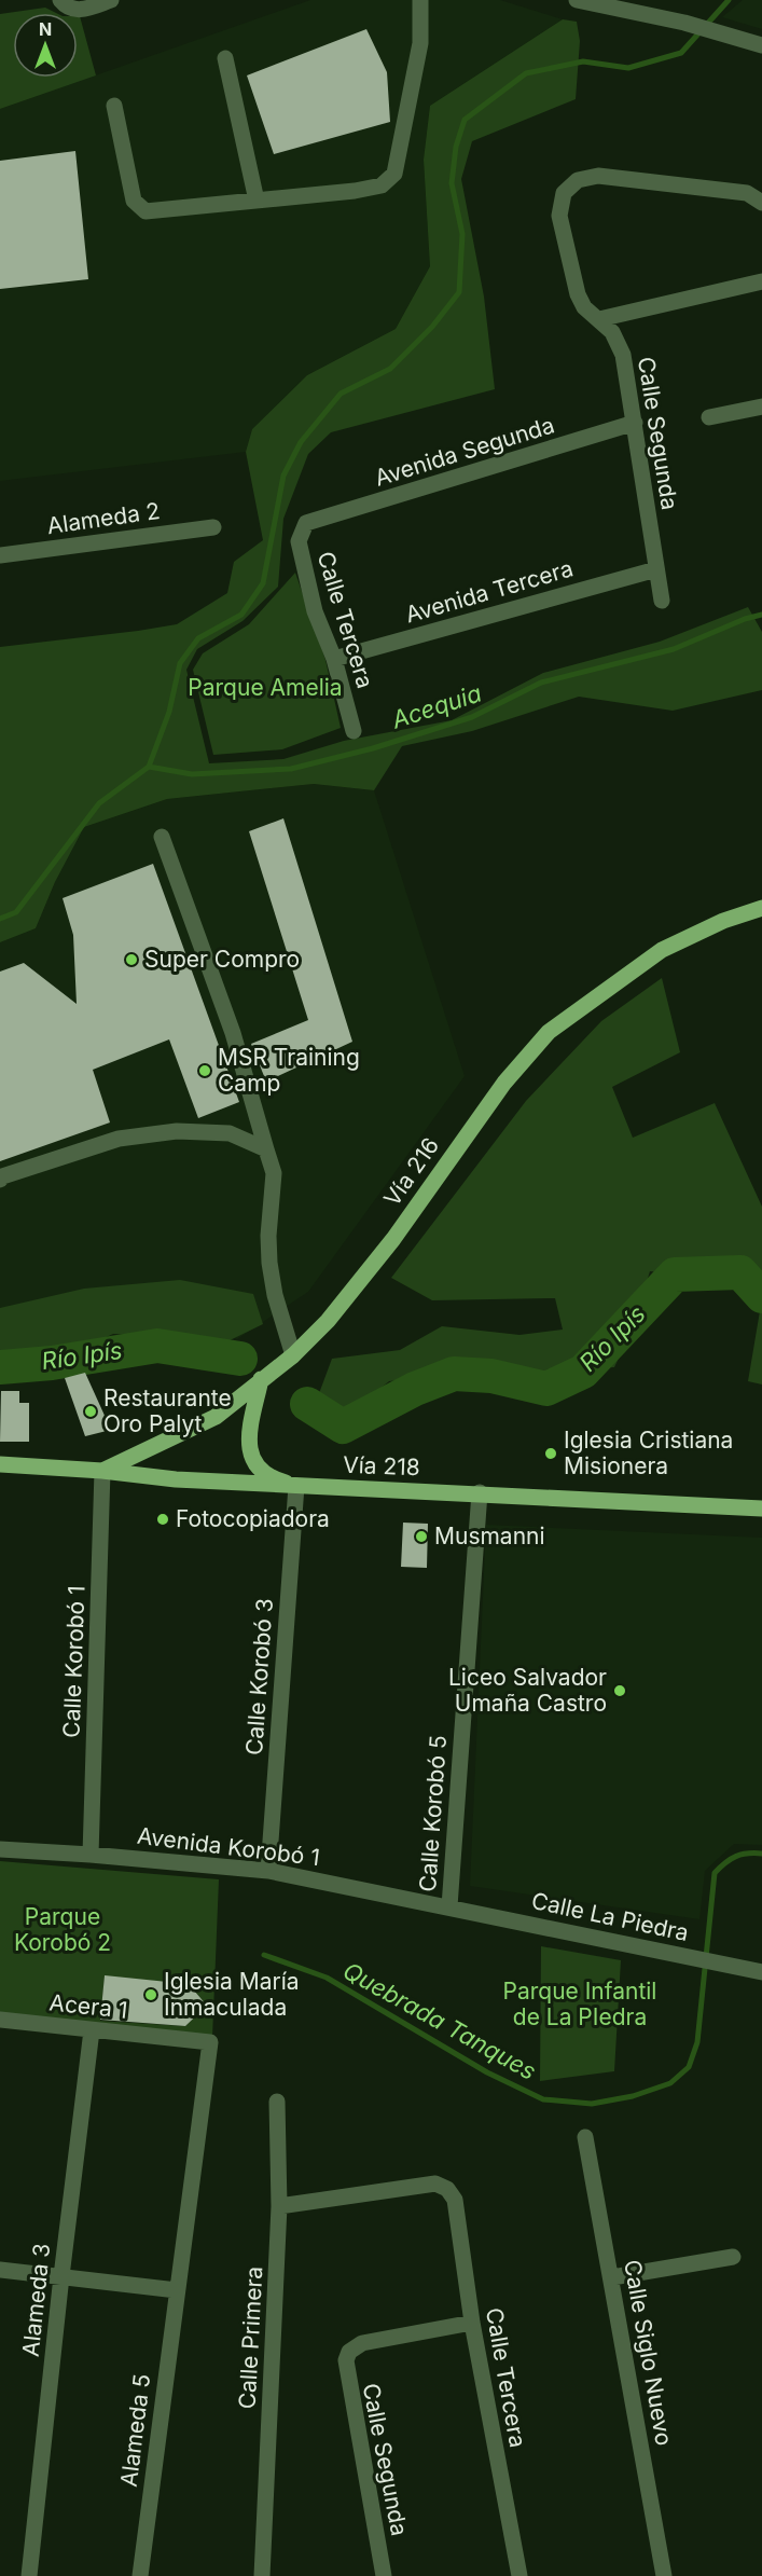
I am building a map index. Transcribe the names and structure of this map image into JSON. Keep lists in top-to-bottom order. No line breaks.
{"streets":{"main road":["Vía 216","Vía 218"],"street":["Calle Segunda","Avenida Segunda","Alameda 2","Avenida Tercera","Calle Tercera","Calle Korobó 1","Calle Korobó 3","Calle Korobó 5","Avenida Korobó 1","Calle La Piedra","Acera 1","Alameda 3","Calle Primera","Calle Siglo Nuevo","Alameda 5"]},"crossings":[["Calle Segunda","Avenida Segunda"],["Calle Segunda","Avenida Tercera"],["Calle Segunda","Calle Tercera"],["Avenida Segunda","Calle Tercera"],["Avenida Tercera","Calle Tercera"],["Calle Tercera","Calle Primera"],["Vía 216","Vía 218"],["Vía 216","Calle Korobó 1"],["Vía 218","Calle Korobó 1"],["Vía 218","Calle Korobó 3"],["Vía 218","Calle Korobó 5"],["Calle Korobó 1","Avenida Korobó 1"],["Calle Korobó 3","Avenida Korobó 1"],["Calle Korobó 5","Avenida Korobó 1"],["Calle Korobó 5","Calle La Piedra"],["Avenida Korobó 1","Calle La Piedra"],["Acera 1","Alameda 3"],["Acera 1","Alameda 5"]],"water":["Acequia","Río Ipís","Quebrada Tanques"],"parks":["Parque Amelia","Parque Korobó 2","Parque Infantil de La PIedra"],"places":["Super Compro","MSR Training Camp","Restaurante Oro Palyt","Iglesia Cristiana Misionera","Fotocopiadora","Musmanni","Liceo Salvador Umaña Castro","Iglesia María Inmaculada"],"north":"top"}
